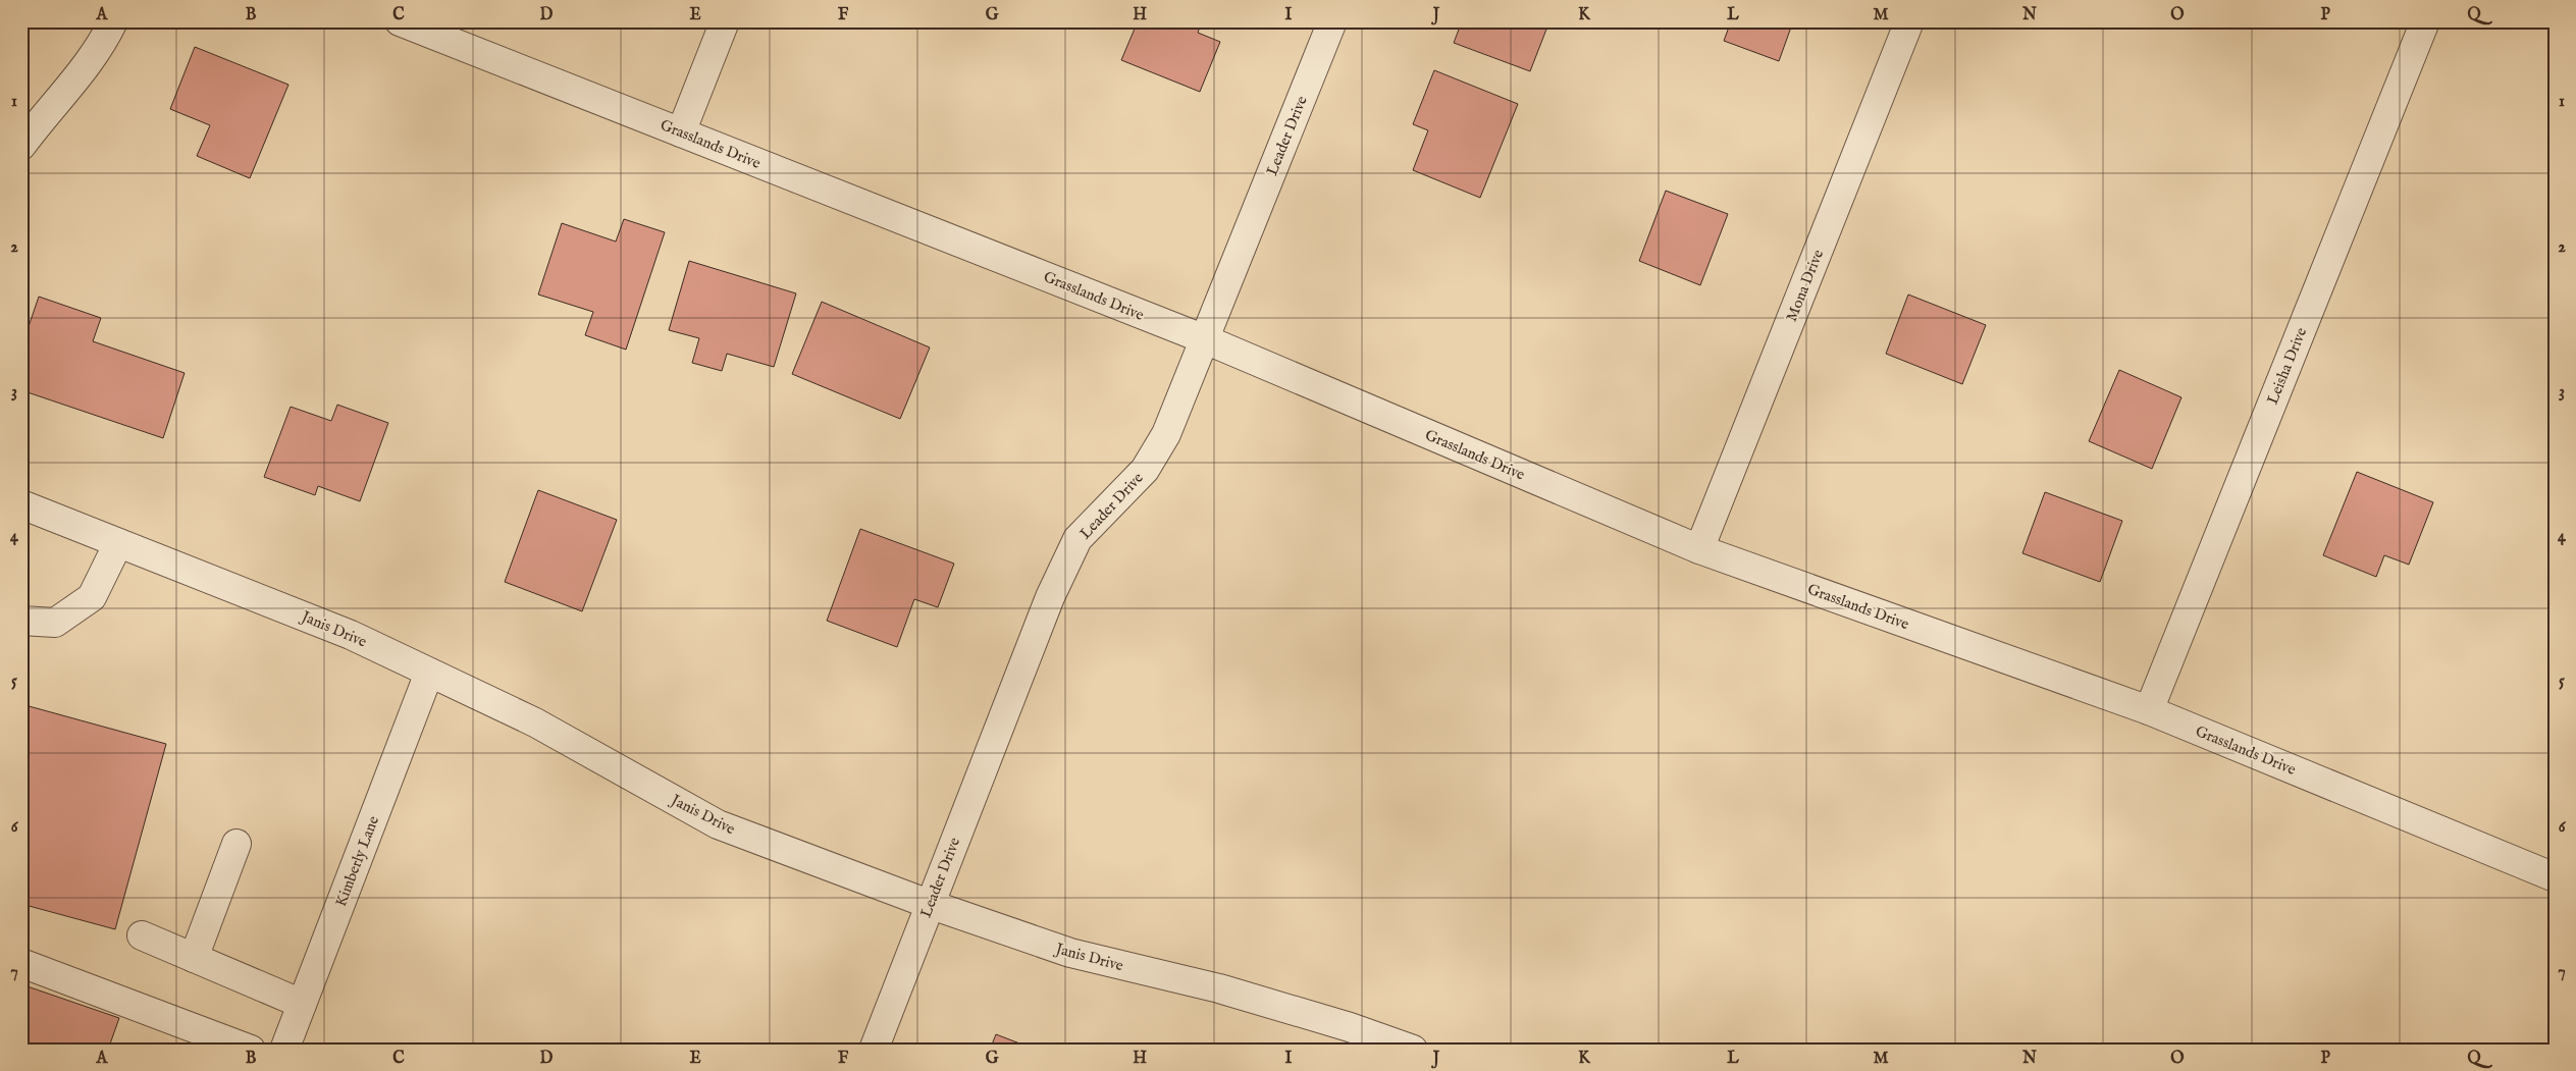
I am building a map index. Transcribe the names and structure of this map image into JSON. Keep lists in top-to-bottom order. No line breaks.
{"streets":{"street":["Leader Drive","Grasslands Drive","Mona Drive","Leisha Drive","Janis Drive","Kimberly Lane"]},"crossings":[["Leader Drive","Grasslands Drive"],["Leader Drive","Janis Drive"],["Grasslands Drive","Mona Drive"],["Grasslands Drive","Leisha Drive"],["Janis Drive","Kimberly Lane"]],"grid":{"columns":["A","B","C","D","E","F","G","H","I","J","K","L","M","N","O","P","Q"],"rows":["1","2","3","4","5","6","7"]}}
